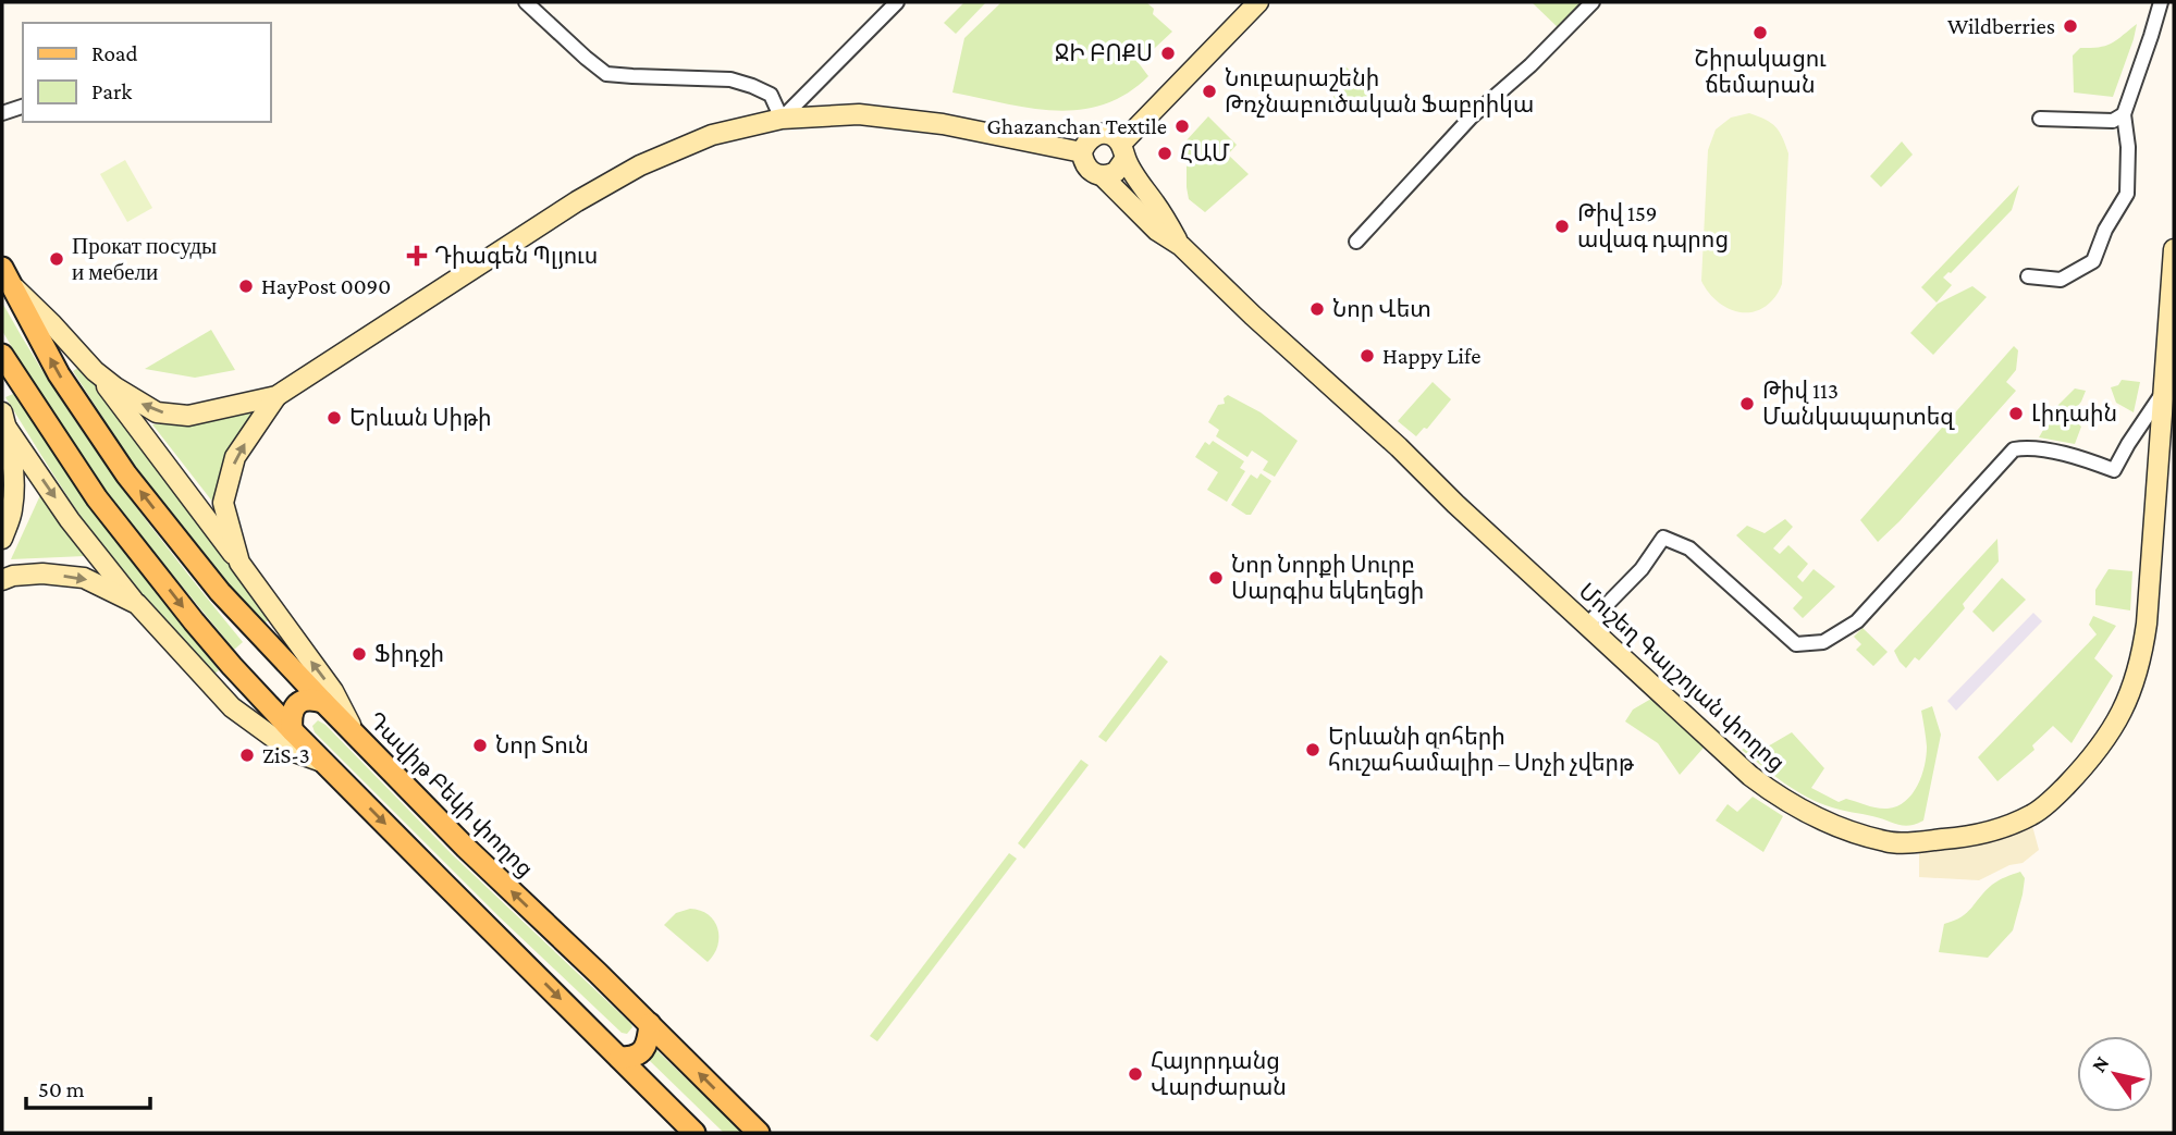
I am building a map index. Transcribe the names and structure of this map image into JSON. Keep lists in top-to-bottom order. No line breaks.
{"streets":{"main road":["Մուշեղ Գալշոյան փողոց","Դավիթ Բեկի փողոց"]},"places":{"other":["Wildberries","Շիրակացու ճեմարան","ՋԻ ԲՈՔՍ","Նուբարաշենի Թռչնաբուծական Ֆաբրիկա","Ghazanchan Textile","ՀԱՄ","Թիվ 159 ավագ դպրոց","Прокат посуды и мебели","HayPost 0090","Նոր Վետ","Happy Life","Թիվ 113 Մանկապարտեզ","Լիդաին","Երևան Սիթի","Նոր Նորքի Սուրբ Սարգիս եկեղեցի","Ֆիդջի","Նոր Տուն","Երևանի զոհերի հուշահամալիր – Սոչի չվերթ","ZiS-3","Հայորդանց Վարժարան"],"health":["Դիագեն Պլյուս"]},"legend":["Road","Park"],"scale_bar":"50 m","north":"top left"}
